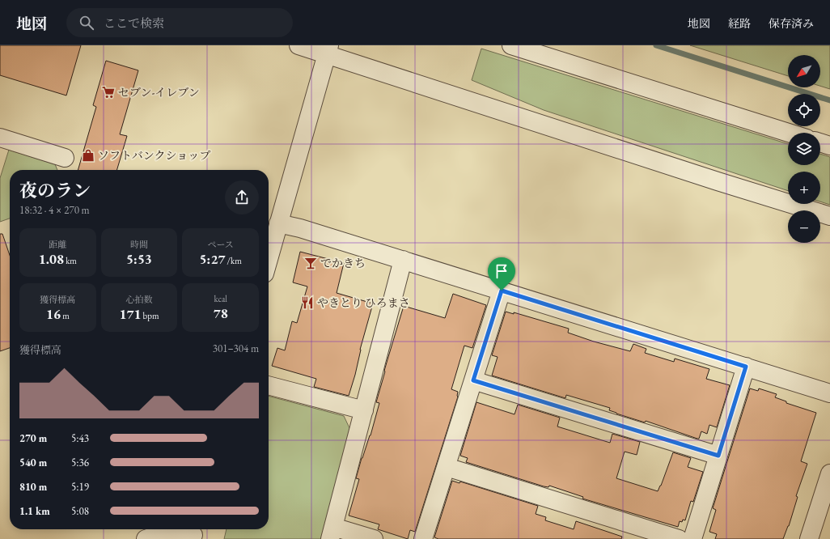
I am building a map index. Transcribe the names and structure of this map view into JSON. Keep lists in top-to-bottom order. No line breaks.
{"places":{"supermarket":["セブン-イレブン"],"shop":["ソフトバンクショップ"],"bar":["でかきち"],"restaurant":["やきとり ひろまさ"]},"north":"bottom left","page":{"header":"地図","search":"ここで検索","nav":["地図","経路","保存済み"],"map_buttons":["+","−"],"heading":["夜のラン","18:32 · 4 × 270 m"],"stats":[["距離","1.08 km"],["時間","5:53"],["ペース","5:27 /km"],["獲得標高","16 m"],["心拍数","171 bpm"],["kcal","78"]],"chart":["獲得標高","301–304 m"],"list":[{"name":"270 m","note":"5:43"},{"name":"540 m","note":"5:36"},{"name":"810 m","note":"5:19"},{"name":"1.1 km","note":"5:08"}]}}
